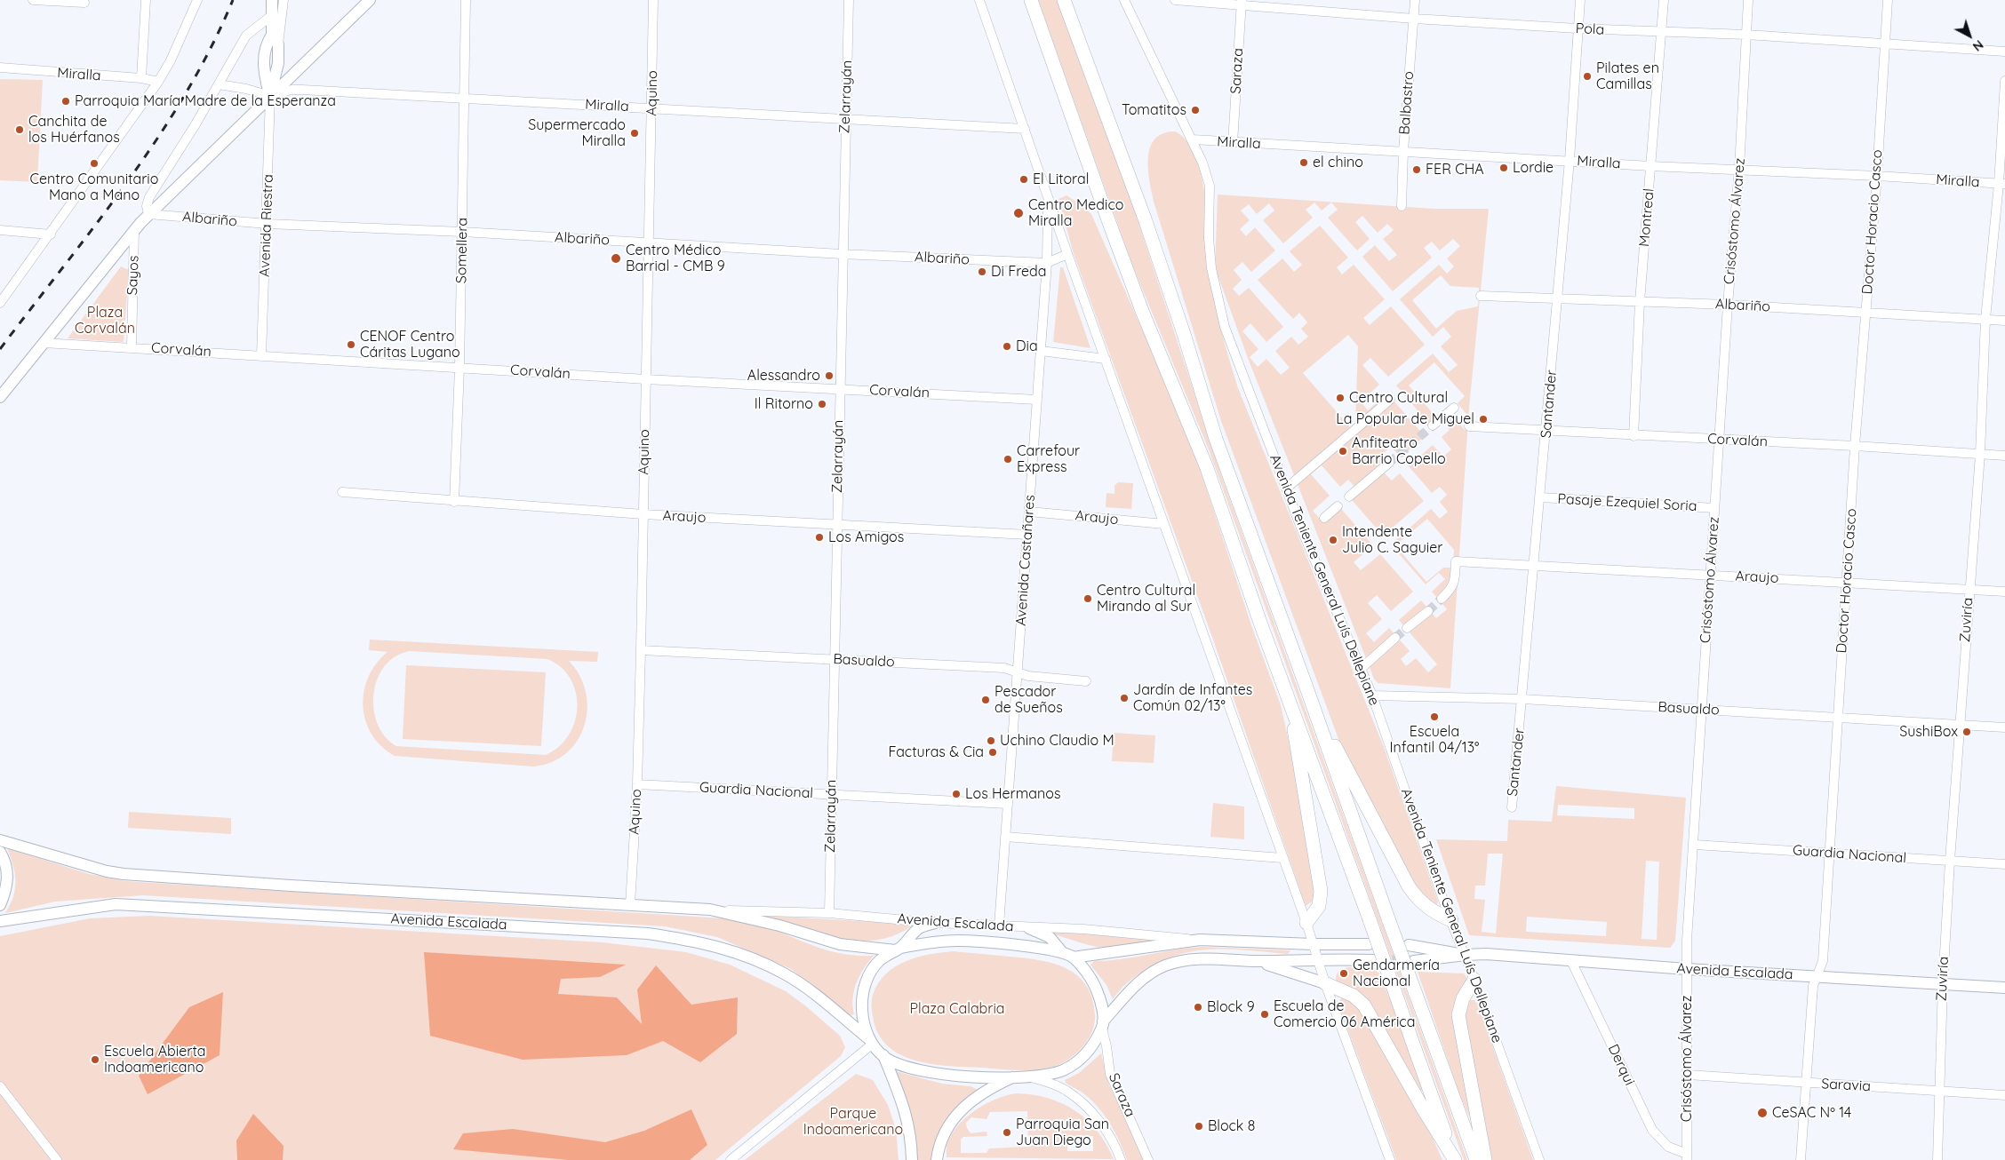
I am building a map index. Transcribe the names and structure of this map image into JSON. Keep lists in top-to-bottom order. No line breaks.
{"streets":{"main road":["Avenida Riestra","Avenida Escalada"],"street":["Pola","Saraza","Miralla","Aquino","Zelarrayán","Balbastro","Montreal","Albariño","Crisóstomo Álvarez","Doctor Horacio Casco","Somellera","Sayos","Corvalán","Santander","Pasaje Ezequiel Soria","Araujo","Avenida Castañares","Avenida Teniente General Luís Dellepiane","Zuviría","Basualdo","Guardia Nacional","Derqui","Saravia"]},"crossings":[["Pola","Saraza"],["Pola","Balbastro"],["Pola","Montreal"],["Pola","Crisóstomo Álvarez"],["Pola","Doctor Horacio Casco"],["Pola","Santander"],["Saraza","Miralla"],["Miralla","Aquino"],["Miralla","Zelarrayán"],["Miralla","Balbastro"],["Miralla","Montreal"],["Miralla","Crisóstomo Álvarez"],["Miralla","Doctor Horacio Casco"],["Miralla","Avenida Riestra"],["Miralla","Somellera"],["Miralla","Santander"],["Miralla","Avenida Teniente General Luís Dellepiane"],["Miralla","Zuviría"],["Aquino","Albariño"],["Aquino","Corvalán"],["Aquino","Araujo"],["Aquino","Basualdo"],["Aquino","Guardia Nacional"],["Aquino","Avenida Escalada"],["Zelarrayán","Albariño"],["Zelarrayán","Corvalán"],["Zelarrayán","Araujo"],["Zelarrayán","Basualdo"],["Zelarrayán","Guardia Nacional"],["Zelarrayán","Avenida Escalada"],["Montreal","Albariño"],["Montreal","Corvalán"],["Albariño","Crisóstomo Álvarez"],["Albariño","Doctor Horacio Casco"],["Albariño","Avenida Riestra"],["Albariño","Somellera"],["Albariño","Santander"],["Albariño","Avenida Castañares"],["Albariño","Zuviría"],["Crisóstomo Álvarez","Corvalán"],["Crisóstomo Álvarez","Pasaje Ezequiel Soria"],["Crisóstomo Álvarez","Araujo"],["Crisóstomo Álvarez","Basualdo"],["Crisóstomo Álvarez","Guardia Nacional"],["Crisóstomo Álvarez","Avenida Escalada"],["Crisóstomo Álvarez","Derqui"],["Crisóstomo Álvarez","Saravia"],["Doctor Horacio Casco","Corvalán"],["Doctor Horacio Casco","Araujo"],["Doctor Horacio Casco","Basualdo"],["Doctor Horacio Casco","Guardia Nacional"],["Doctor Horacio Casco","Avenida Escalada"],["Doctor Horacio Casco","Saravia"],["Avenida Riestra","Corvalán"],["Somellera","Corvalán"],["Somellera","Araujo"],["Sayos","Corvalán"],["Corvalán","Santander"],["Corvalán","Avenida Castañares"],["Corvalán","Zuviría"],["Santander","Pasaje Ezequiel Soria"],["Santander","Araujo"],["Santander","Basualdo"],["Araujo","Avenida Castañares"],["Araujo","Zuviría"],["Avenida Castañares","Basualdo"],["Avenida Castañares","Guardia Nacional"],["Avenida Castañares","Avenida Escalada"],["Avenida Teniente General Luís Dellepiane","Basualdo"],["Avenida Teniente General Luís Dellepiane","Avenida Escalada"],["Zuviría","Basualdo"],["Zuviría","Guardia Nacional"],["Zuviría","Avenida Escalada"],["Zuviría","Saravia"],["Avenida Escalada","Derqui"]],"parks":["Plaza Corvalán","Plaza Calabria","Parque Indoamericano"],"places":["Pilates en Camillas","Parroquia María Madre de la Esperanza","Tomatitos","Canchita de los Huérfanos","Supermercado Miralla","el chino","Centro Comunitario Mano a Mano","Lordie","FER CHA","El Litoral","Centro Medico Miralla","Centro Médico Barrial - CMB 9","Di Freda","CENOF Centro Cáritas Lugano","Dia","Alessandro","Centro Cultural","Il Ritorno","La Popular de Miguel","Anfiteatro Barrio Copello","Carrefour Express","Los Amigos","Intendente Julio C. Saguier","Centro Cultural Mirando al Sur","Jardín de Infantes Común 02/13°","Pescador de Sueños","Escuela Infantil 04/13°","SushiBox","Uchino Claudio M","Facturas & Cia","Los Hermanos","Gendarmería Nacional","Block 9","Escuela de Comercio 06 América","Escuela Abierta Indoamericano","CeSAC Nº 14","Block 8","Parroquia San Juan Diego"],"north":"bottom right"}
